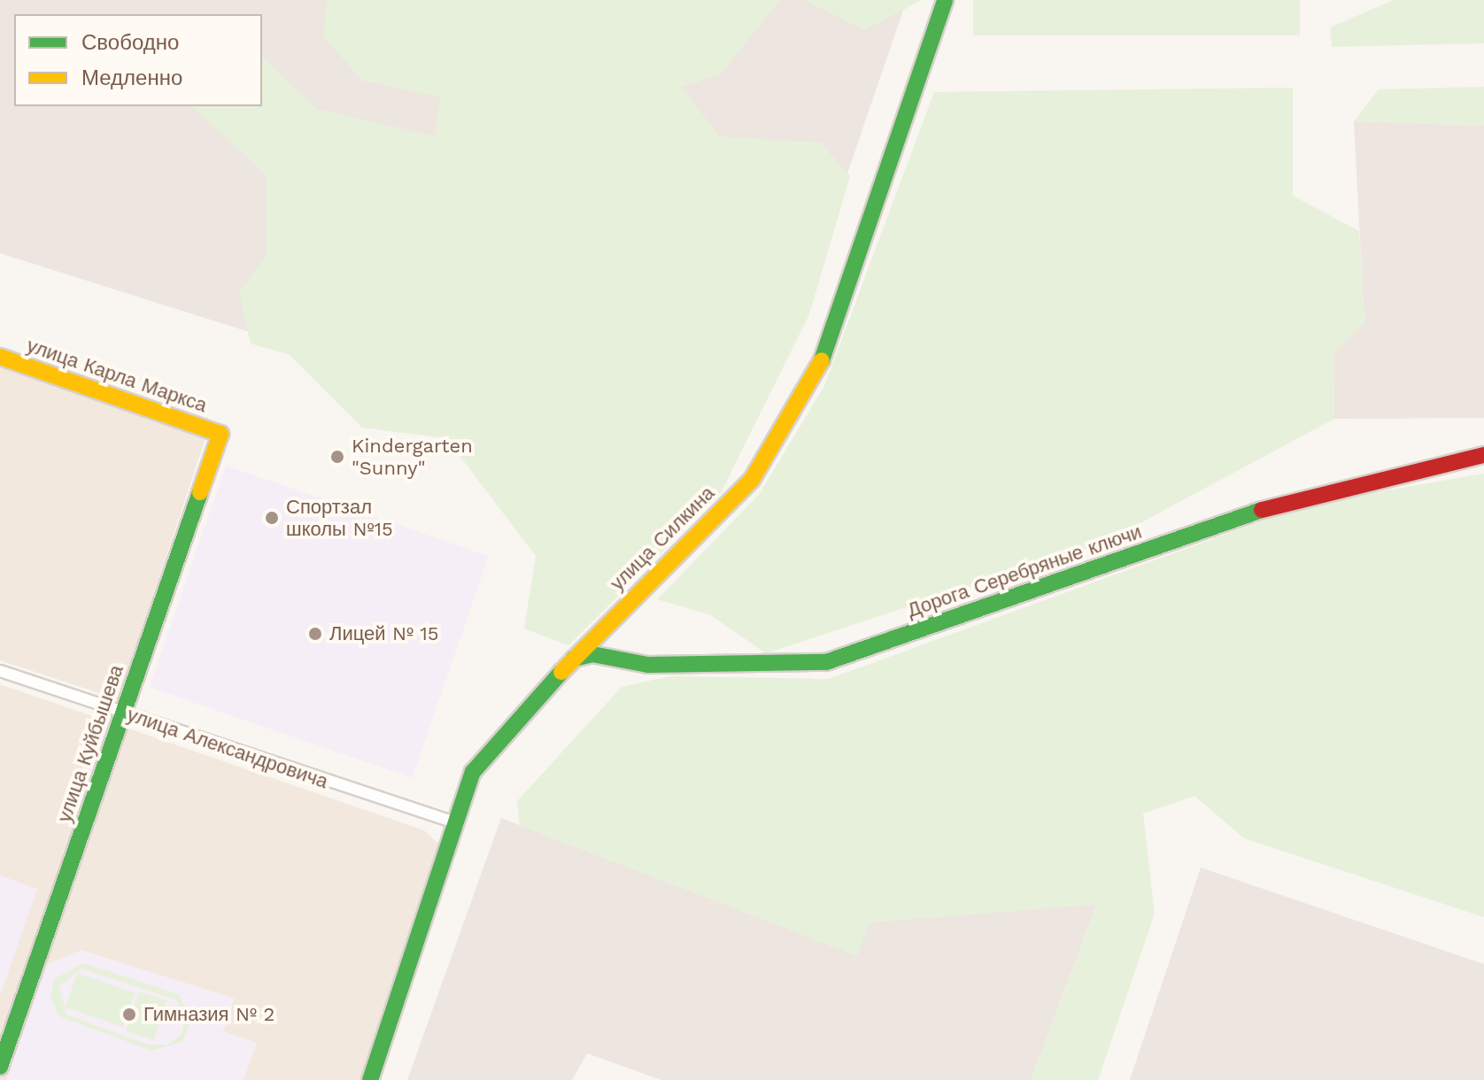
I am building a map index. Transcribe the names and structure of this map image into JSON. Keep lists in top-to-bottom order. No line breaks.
{"streets":{"street":["улица Карла Маркса","улица Силкина","Дорога Серебряные ключи","улица Куйбышева","улица Александровича"]},"crossings":[["улица Карла Маркса","улица Куйбышева"],["улица Силкина","Дорога Серебряные ключи"],["улица Силкина","улица Александровича"],["улица Куйбышева","улица Александровича"]],"places":["Kindergarten \"Sunny\"","Спортзал школы №15","Лицей № 15","Гимназия № 2"],"legend":["Свободно","Медленно"]}
